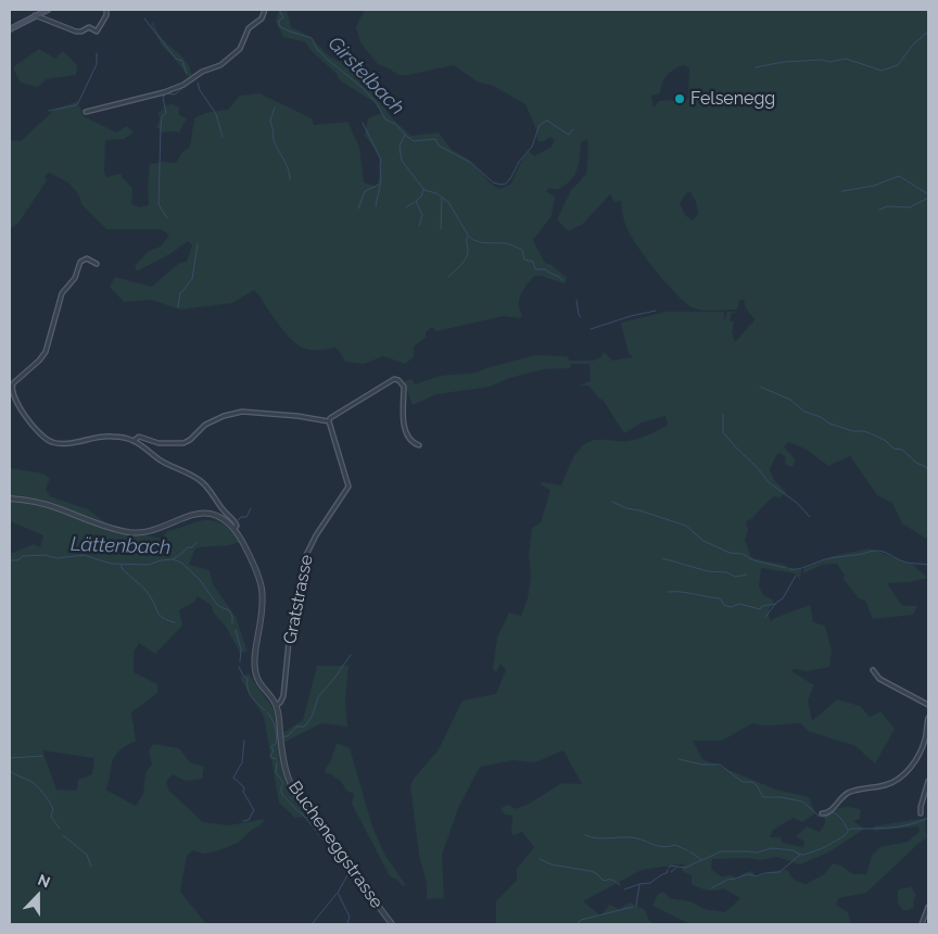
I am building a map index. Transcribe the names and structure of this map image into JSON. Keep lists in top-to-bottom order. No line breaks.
{"streets":{"street":["Gratstrasse","Bucheneggstrasse"]},"crossings":[["Gratstrasse","Bucheneggstrasse"]],"water":["Girstelbach","Lättenbach"],"places":["Felsenegg"],"north":"top"}
